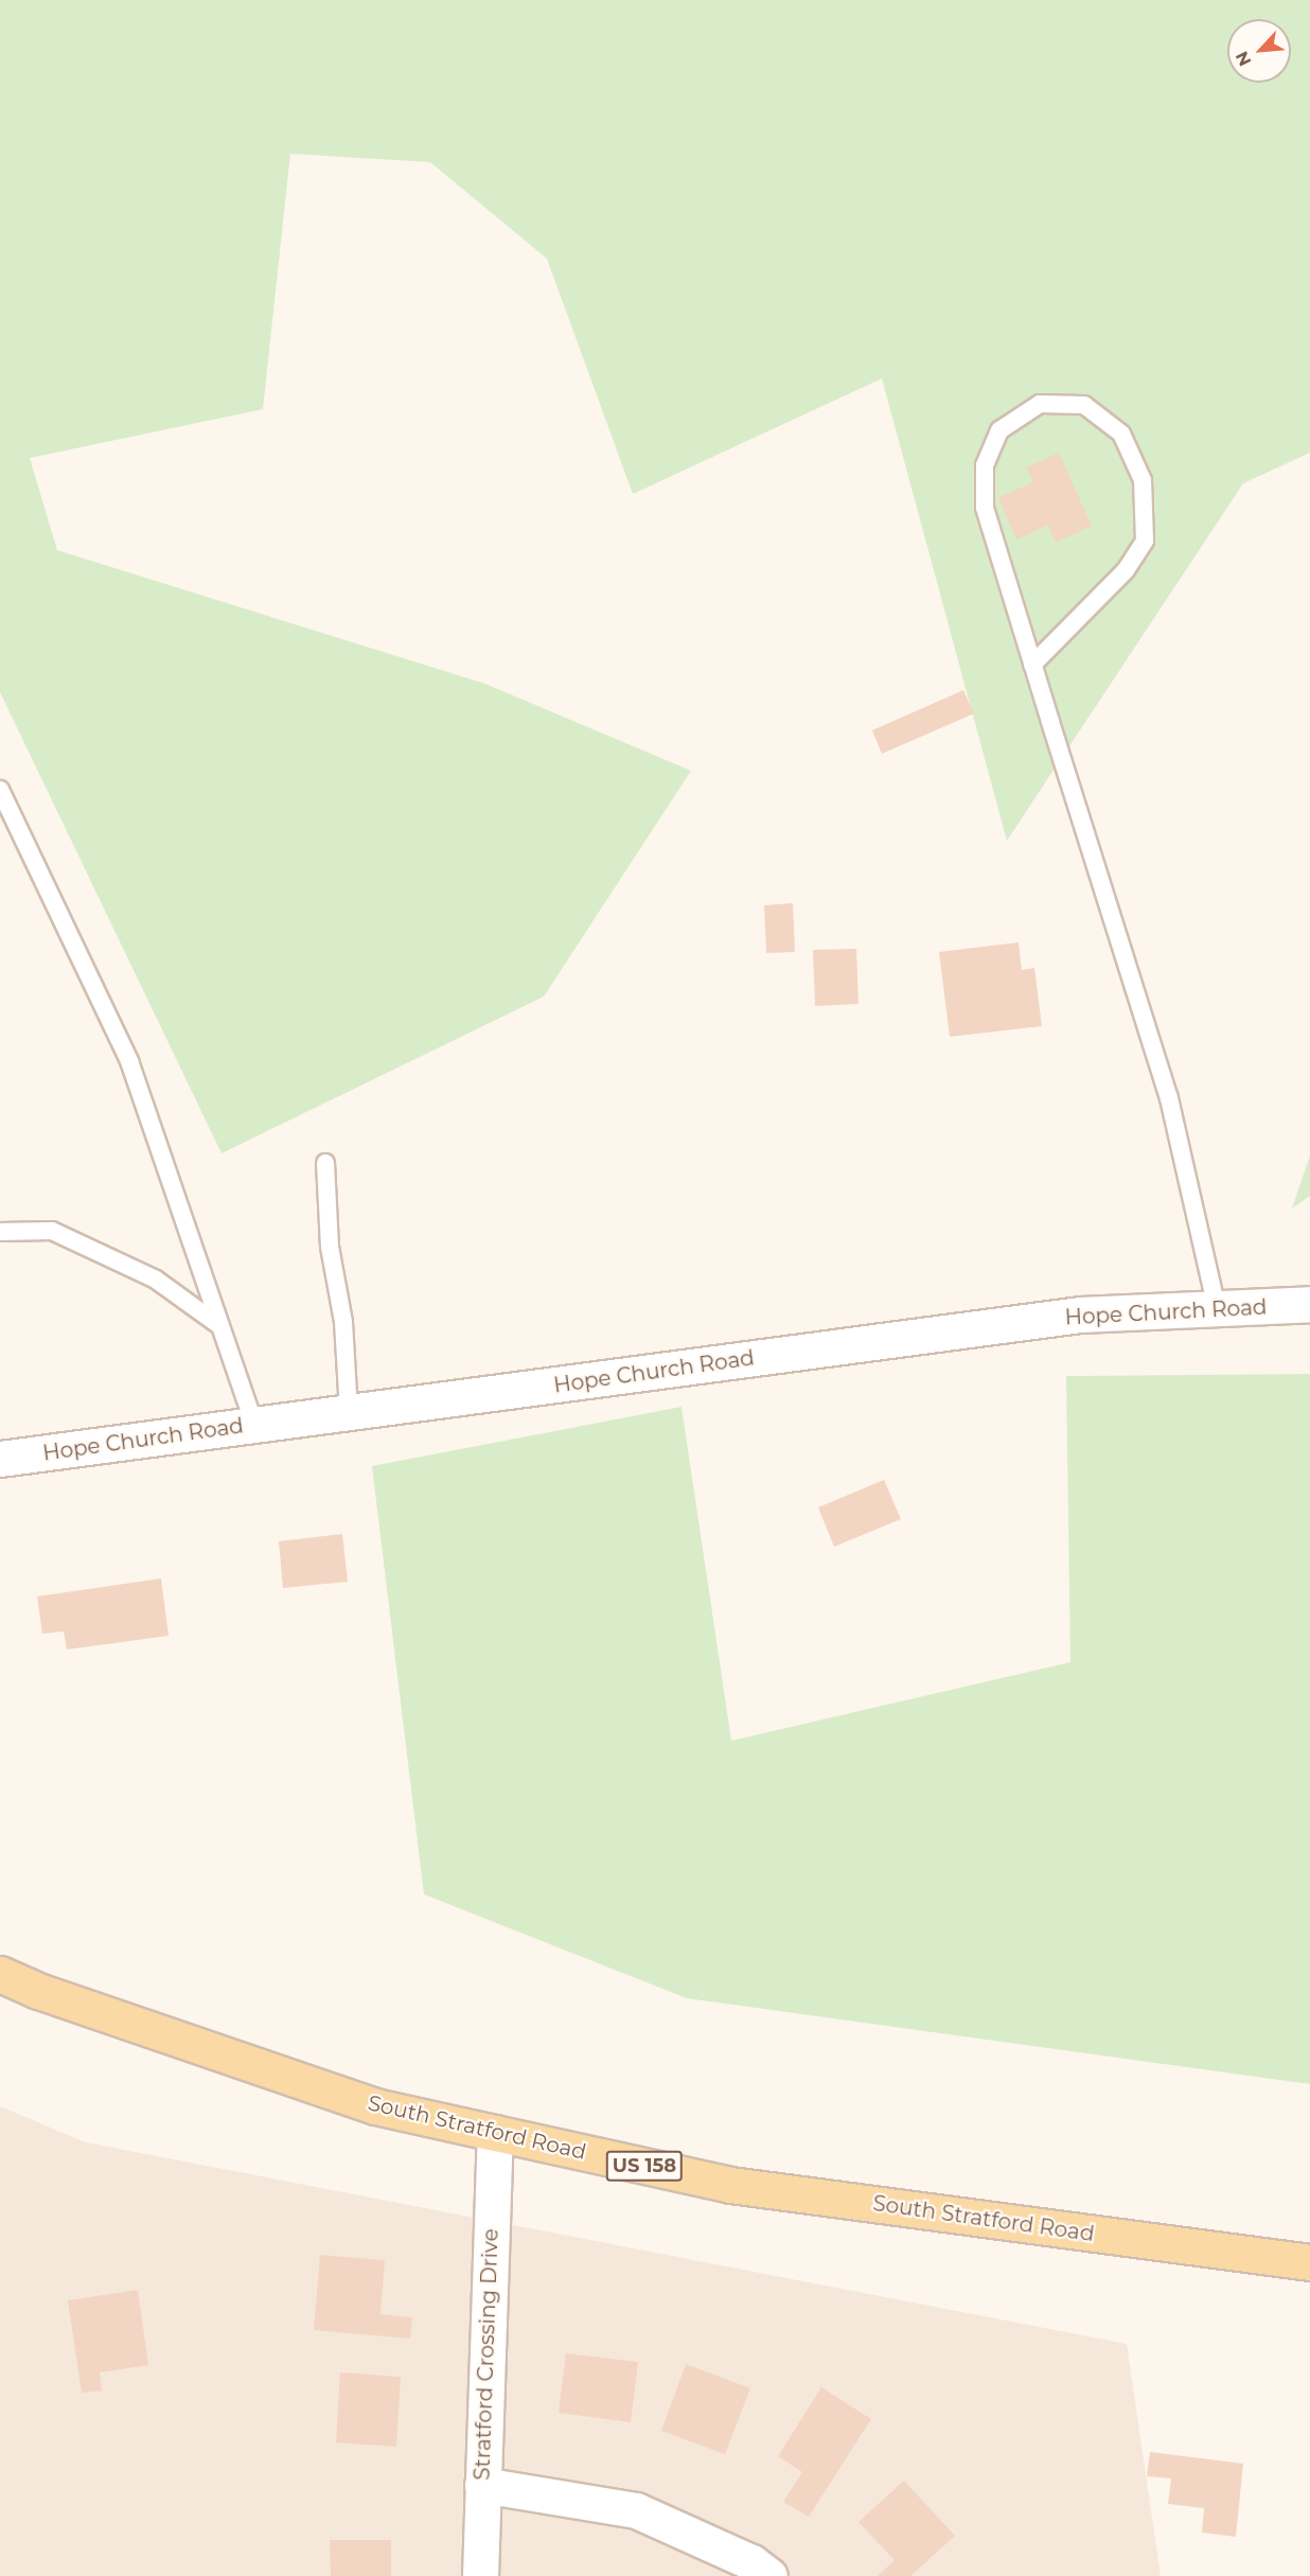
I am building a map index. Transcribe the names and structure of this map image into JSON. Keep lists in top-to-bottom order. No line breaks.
{"streets":{"main road":["South Stratford Road","US 158"],"street":["Hope Church Road","Stratford Crossing Drive"]},"crossings":[["South Stratford Road","Stratford Crossing Drive"]],"north":"bottom left"}
